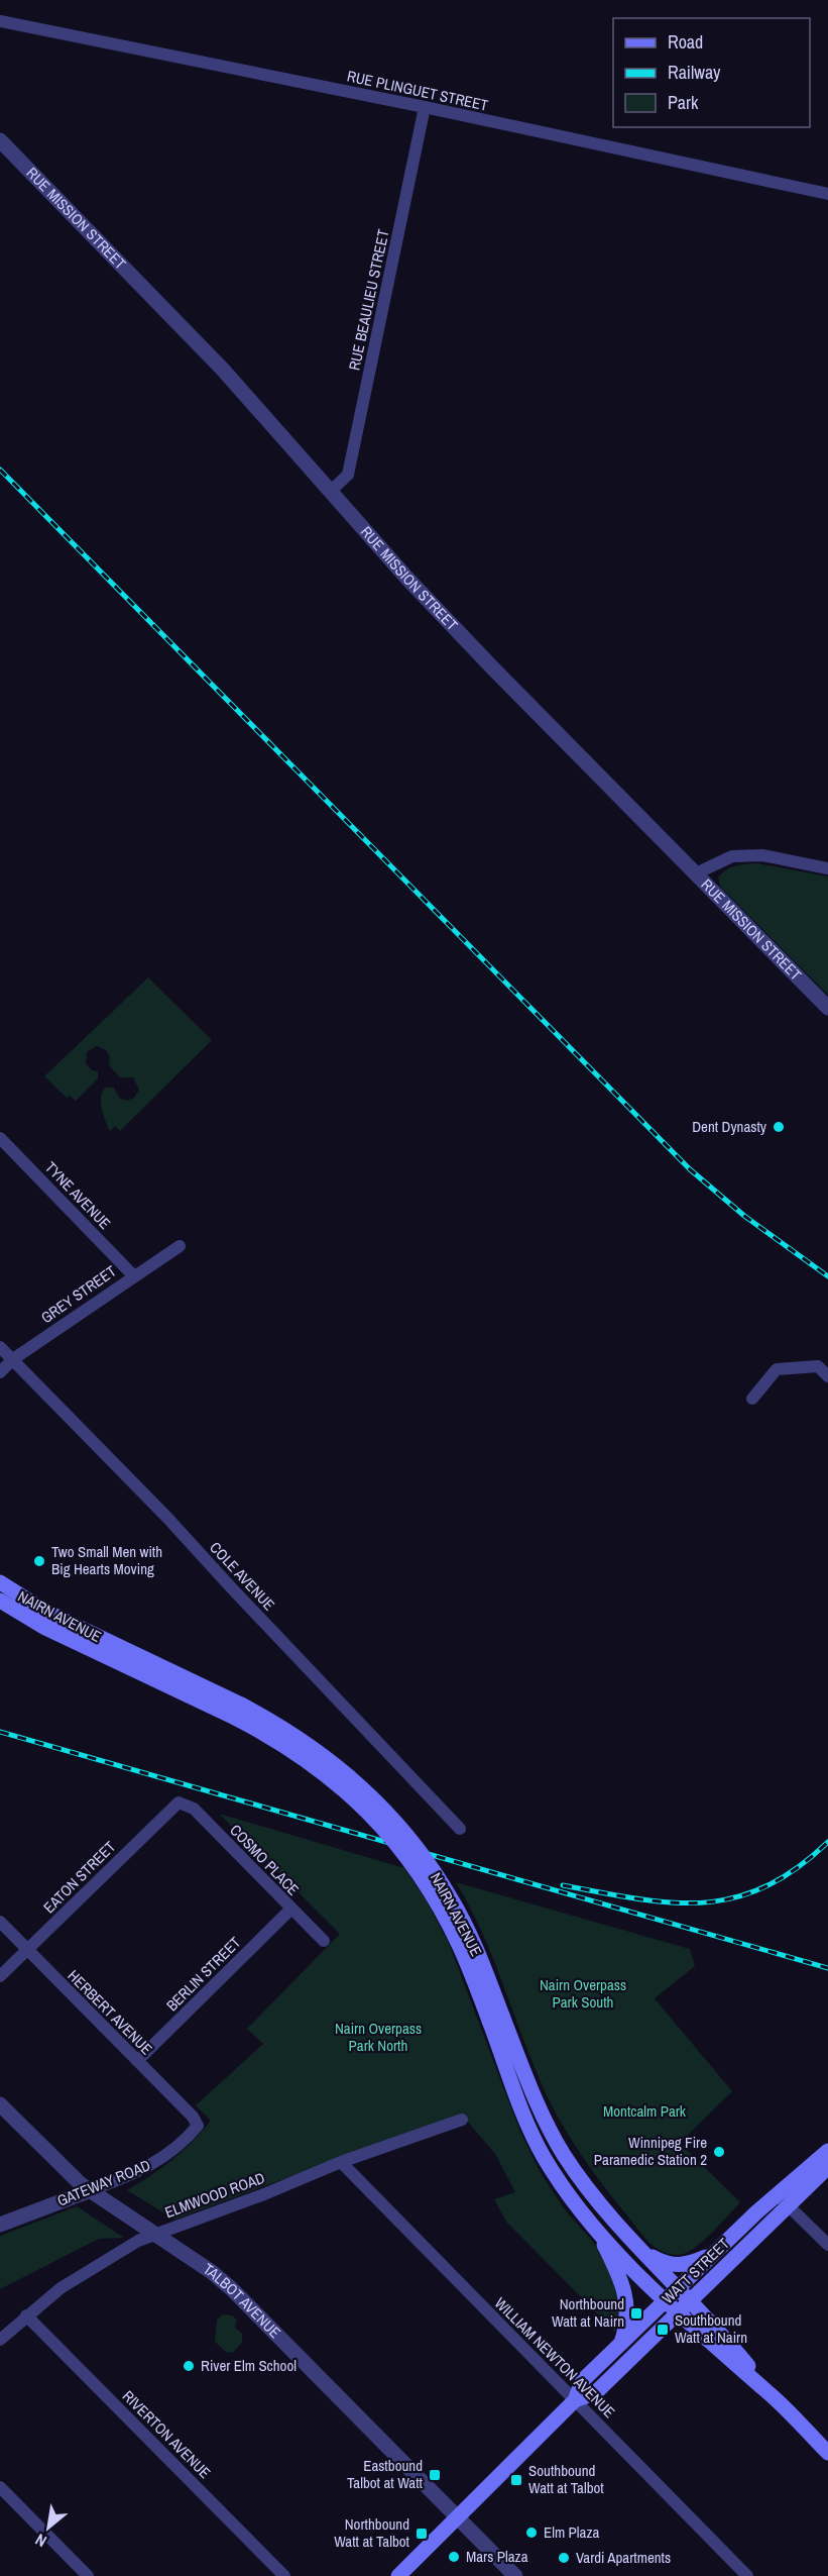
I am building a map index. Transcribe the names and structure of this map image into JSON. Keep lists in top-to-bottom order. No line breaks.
{"streets":{"main road":["NAIRN AVENUE","WATT STREET"],"street":["RUE PLINGUET STREET","RUE MISSION STREET","RUE BEAULIEU STREET","TYNE AVENUE","GREY STREET","COLE AVENUE","COSMO PLACE","EATON STREET","BERLIN STREET","HERBERT AVENUE","GATEWAY ROAD","ELMWOOD ROAD","TALBOT AVENUE","WILLIAM NEWTON AVENUE","RIVERTON AVENUE"]},"crossings":[["RUE PLINGUET STREET","RUE BEAULIEU STREET"],["RUE MISSION STREET","RUE BEAULIEU STREET"],["TYNE AVENUE","GREY STREET"],["GREY STREET","COLE AVENUE"],["NAIRN AVENUE","WATT STREET"],["COSMO PLACE","EATON STREET"],["COSMO PLACE","BERLIN STREET"],["EATON STREET","HERBERT AVENUE"],["BERLIN STREET","HERBERT AVENUE"],["HERBERT AVENUE","GATEWAY ROAD"],["GATEWAY ROAD","TALBOT AVENUE"],["ELMWOOD ROAD","TALBOT AVENUE"],["ELMWOOD ROAD","WILLIAM NEWTON AVENUE"],["ELMWOOD ROAD","RIVERTON AVENUE"],["WATT STREET","TALBOT AVENUE"],["WATT STREET","WILLIAM NEWTON AVENUE"]],"parks":["Nairn Overpass Park South","Nairn Overpass Park North","Montcalm Park"],"places":{"other":["Dent Dynasty","Two Small Men with Big Hearts Moving","Winnipeg Fire Paramedic Station 2","River Elm School","Elm Plaza","Mars Plaza","Vardi Apartments"],"transit":["Northbound Watt at Nairn","Southbound Watt at Nairn","Eastbound Talbot at Watt","Southbound Watt at Talbot","Northbound Watt at Talbot"]},"legend":["Road","Railway","Park"],"north":"bottom left"}
